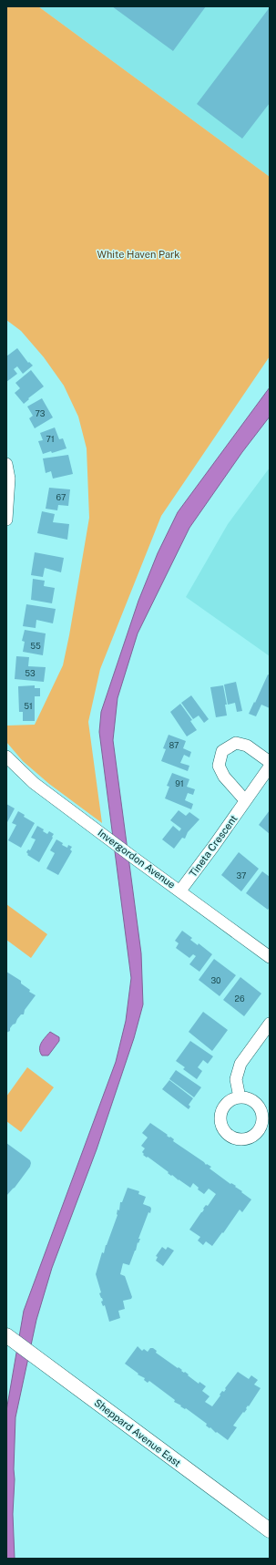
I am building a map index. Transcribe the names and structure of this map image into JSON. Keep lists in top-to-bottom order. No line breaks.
{"streets":{"main road":["Sheppard Avenue East"],"street":["Tineta Crescent","Invergordon Avenue"]},"crossings":[["Tineta Crescent","Invergordon Avenue"]],"parks":["White Haven Park"],"house_numbers":["73","71","67","55","53","51","87","91","37","30","26"]}
